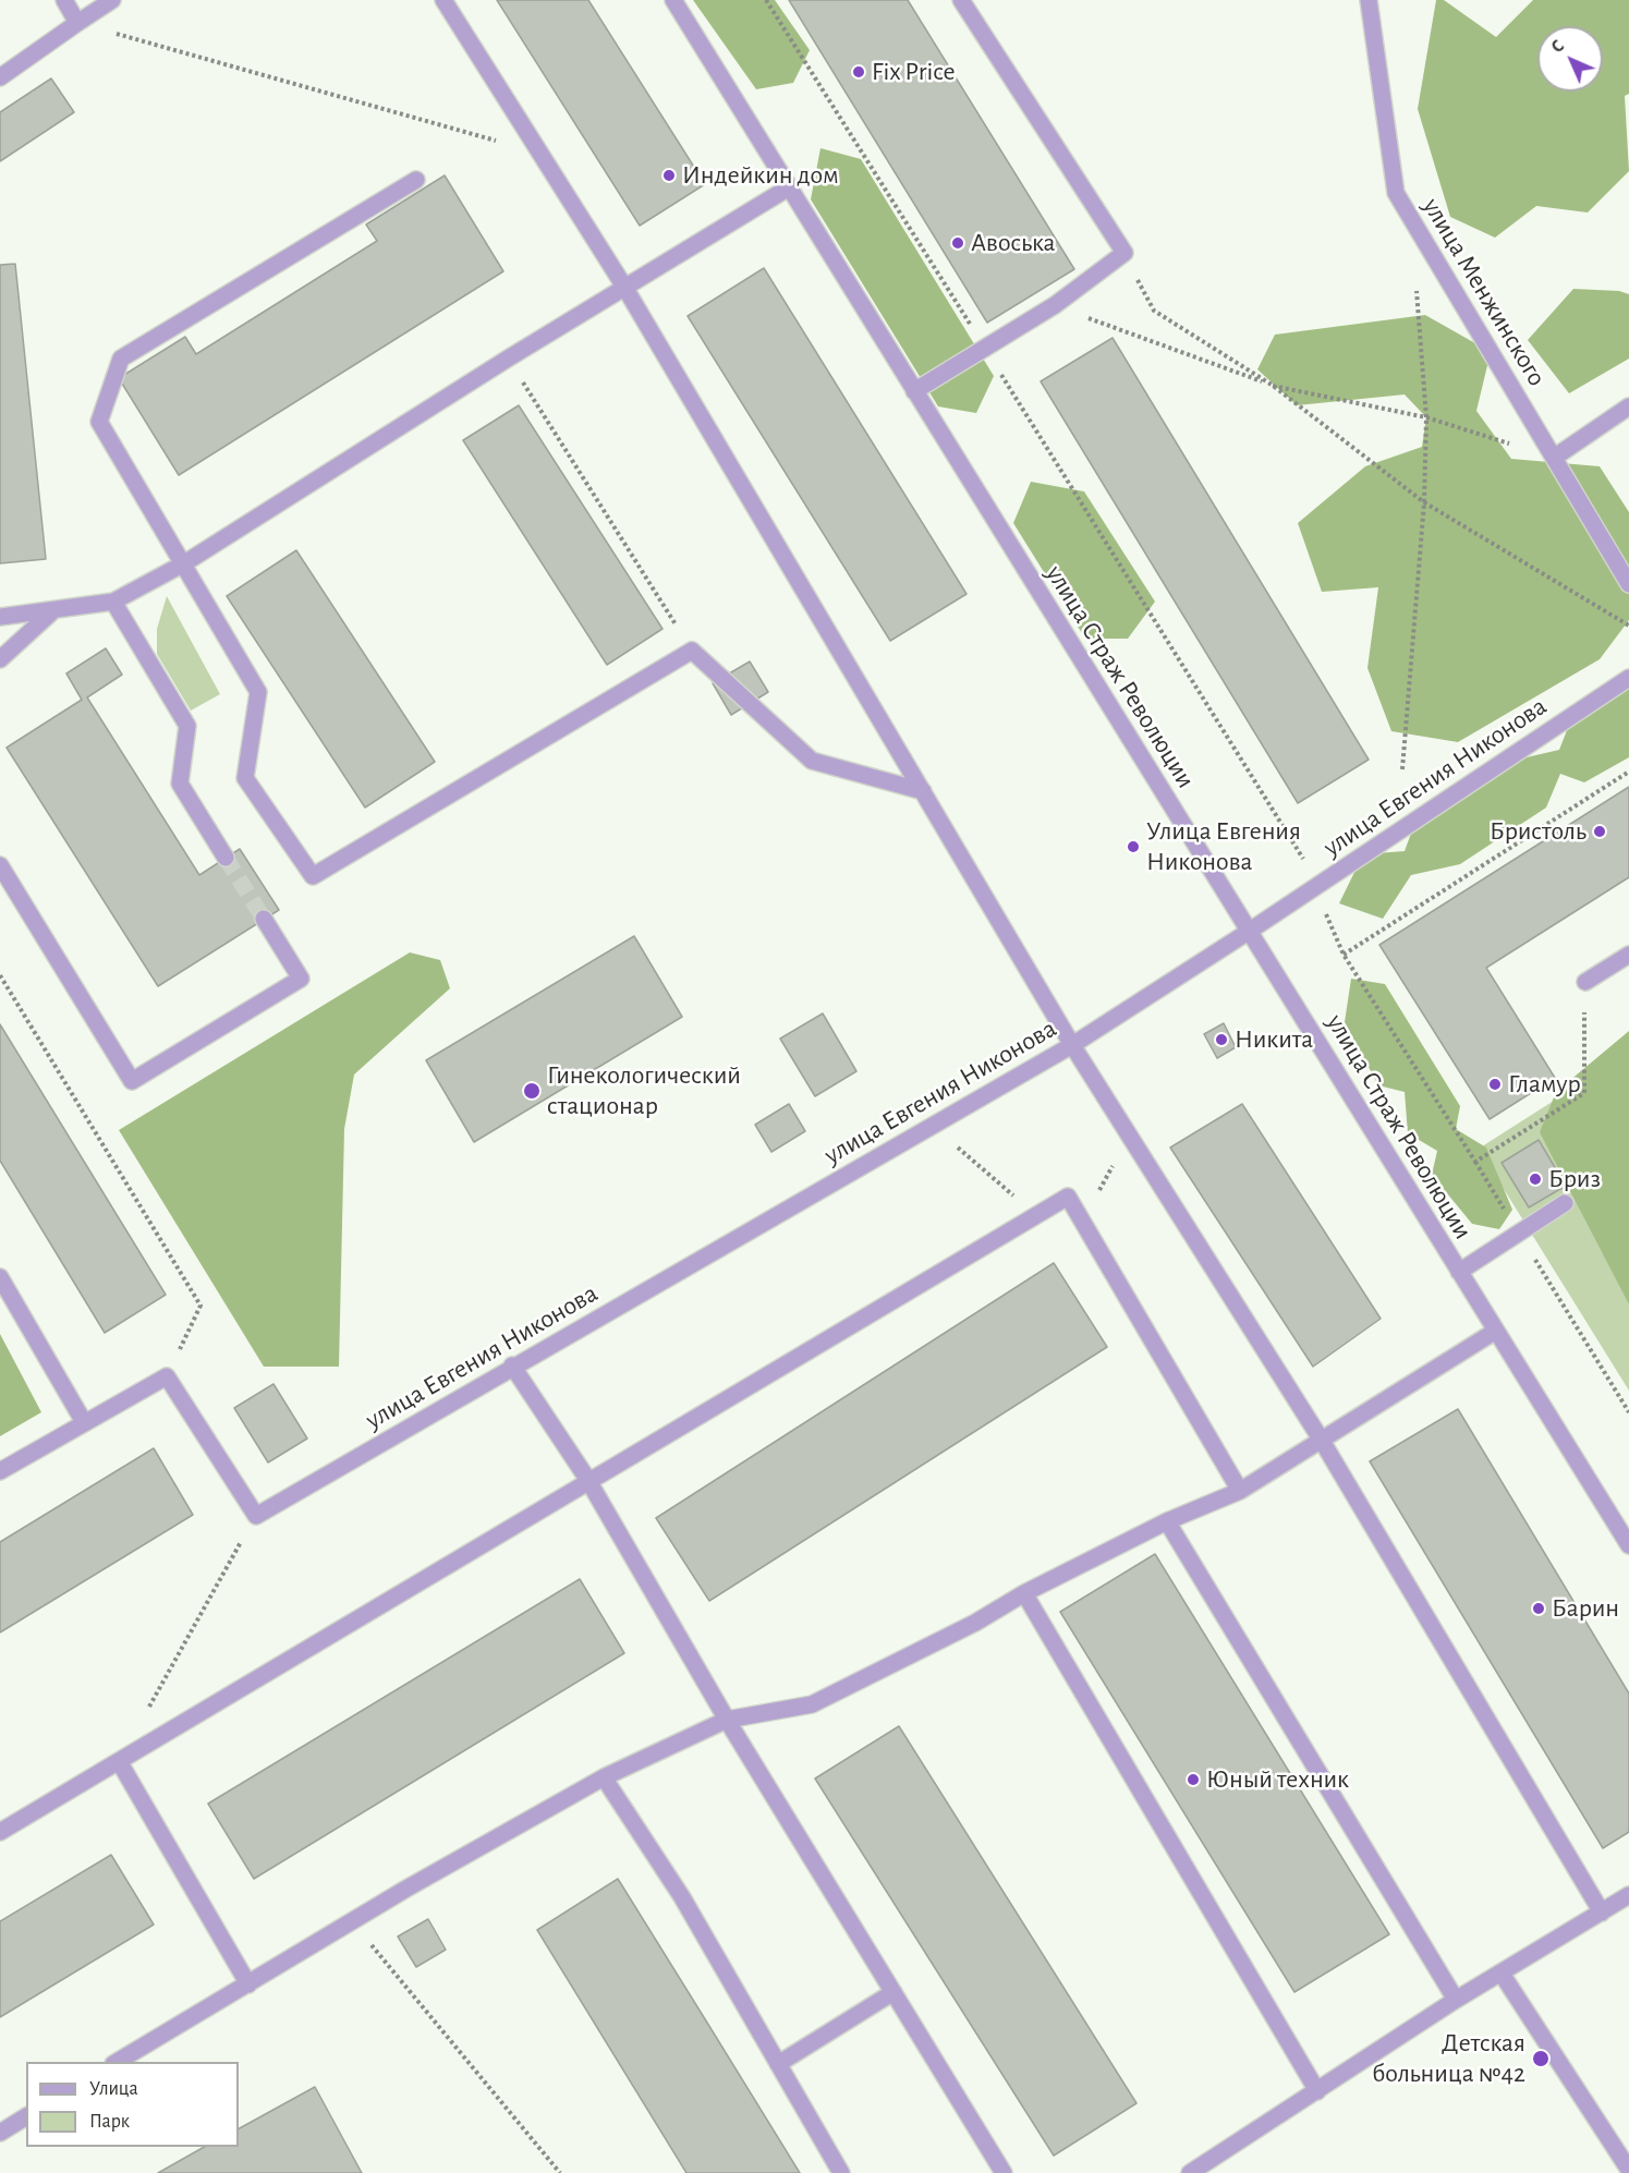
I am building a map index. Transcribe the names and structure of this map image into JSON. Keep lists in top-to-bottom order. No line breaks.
{"streets":{"street":["улица Менжинского","улица Страж Революции","улица Евгения Никонова"]},"crossings":[["улица Страж Революции","улица Евгения Никонова"]],"places":["Fix Price","Индейкин дом","Авоська","Бристоль","Улица Евгения Никонова","Никита","Гламур","Гинекологический стационар","Бриз","Барин","Юный техник","Детская больница №42"],"legend":["Улица","Парк"],"north":"top left"}
